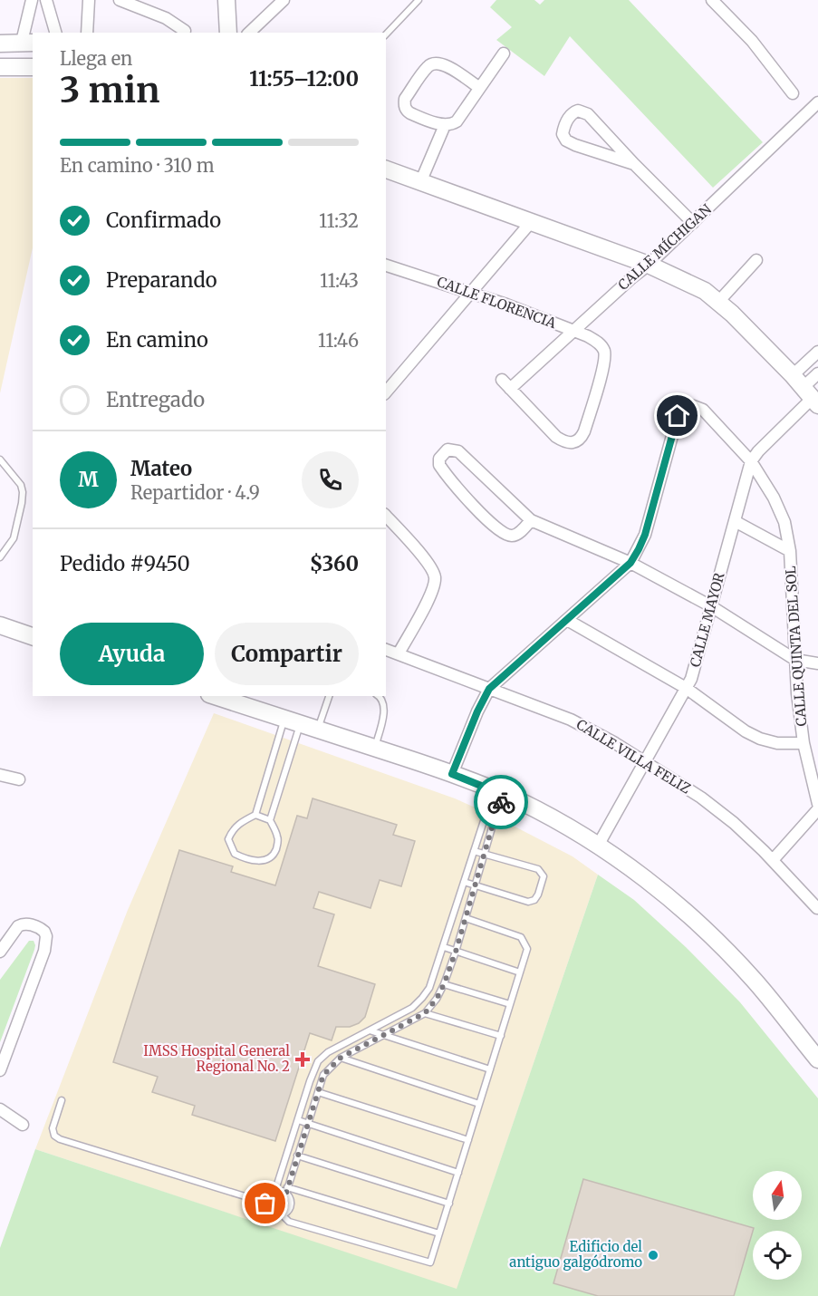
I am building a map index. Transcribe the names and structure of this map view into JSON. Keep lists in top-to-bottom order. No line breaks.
{"streets":{"street":["CALLE MÍCHIGAN","CALLE FLORENCIA","CALLE MAYOR","CALLE QUINTA DEL SOL","CALLE VILLA FELIZ"]},"crossings":[["CALLE MÍCHIGAN","CALLE FLORENCIA"],["CALLE MAYOR","CALLE QUINTA DEL SOL"],["CALLE MAYOR","CALLE VILLA FELIZ"]],"places":{"health":["IMSS Hospital General Regional No. 2"],"other":["Edificio del antiguo galgódromo"]},"north":"top","page":{"heading":["3 min","Llega en","11:55–12:00"],"panel":["Mateo","Repartidor · 4.9","Pedido #9450","$360"],"bar":"En camino · 310 m","list":[["Confirmado","11:32"],["Preparando","11:43"],["En camino","11:46"],"Entregado"],"round":"M","buttons":["Ayuda","Compartir"]}}
